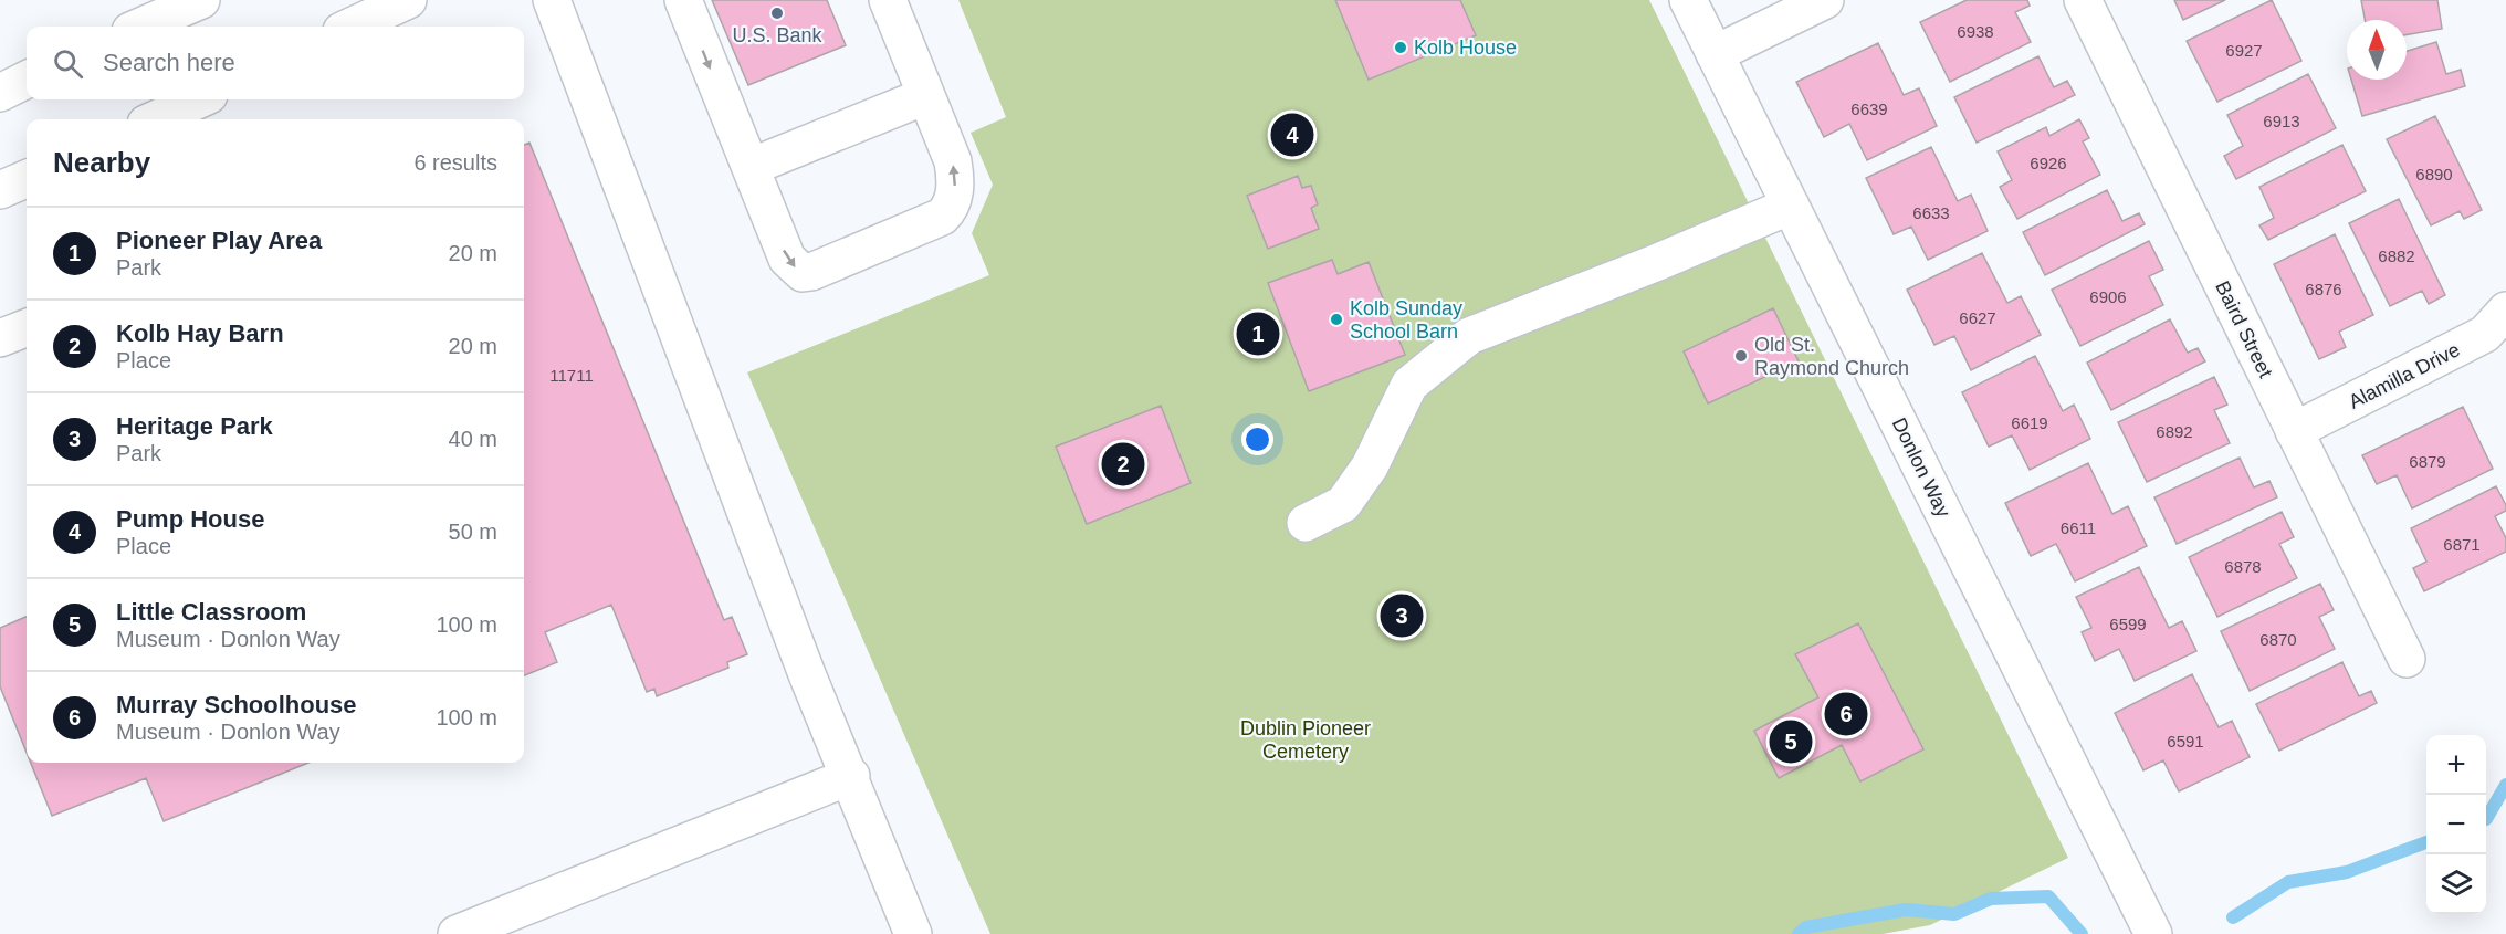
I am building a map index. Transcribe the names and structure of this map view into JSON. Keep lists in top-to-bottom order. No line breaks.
{"streets":{"street":["Baird Street","Alamilla Drive","Donlon Way"]},"crossings":[["Baird Street","Alamilla Drive"]],"parks":["Dublin Pioneer Cemetery"],"places":["U.S. Bank","Kolb House","Kolb Sunday School Barn","Old St. Raymond Church"],"house_numbers":["6938","6927","6639","6913","6926","6890","6633","6882","6876","6906","6627","11711","6619","6892","6879","6611","6871","6878","6599","6870","6591"],"north":"top","page":{"search":"Search here","pins":["4","1","2","3","6","5"],"heading":["Nearby","6 results"],"list":[{"mark":"1","name":"Pioneer Play Area","note":"Park","value":"20 m"},{"mark":"2","name":"Kolb Hay Barn","note":"Place","value":"20 m"},{"mark":"3","name":"Heritage Park","note":"Park","value":"40 m"},{"mark":"4","name":"Pump House","note":"Place","value":"50 m"},{"mark":"5","name":"Little Classroom","note":"Museum · Donlon Way","value":"100 m"},{"mark":"6","name":"Murray Schoolhouse","note":"Museum · Donlon Way","value":"100 m"}],"map_buttons":["+","−"]}}
